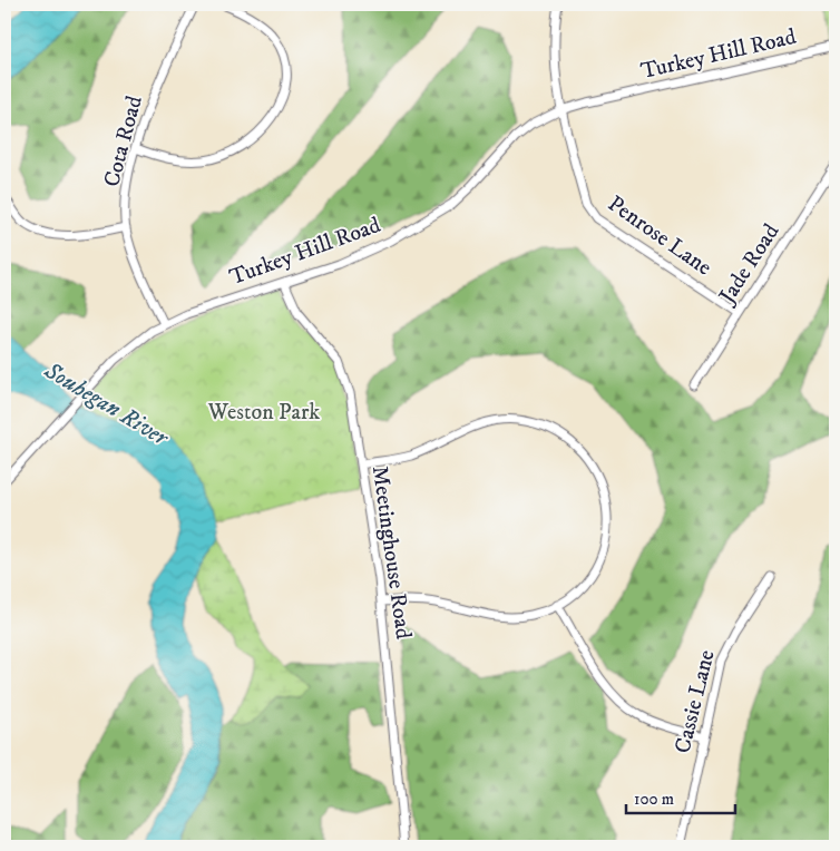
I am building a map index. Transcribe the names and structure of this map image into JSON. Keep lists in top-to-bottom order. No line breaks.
{"streets":{"street":["Turkey Hill Road","Cota Road","Penrose Lane","Jade Road","Meetinghouse Road","Cassie Lane"]},"crossings":[["Turkey Hill Road","Cota Road"],["Turkey Hill Road","Penrose Lane"],["Turkey Hill Road","Meetinghouse Road"],["Penrose Lane","Jade Road"]],"water":["Souhegan River"],"parks":["Weston Park"],"scale_bar":"100 m"}
